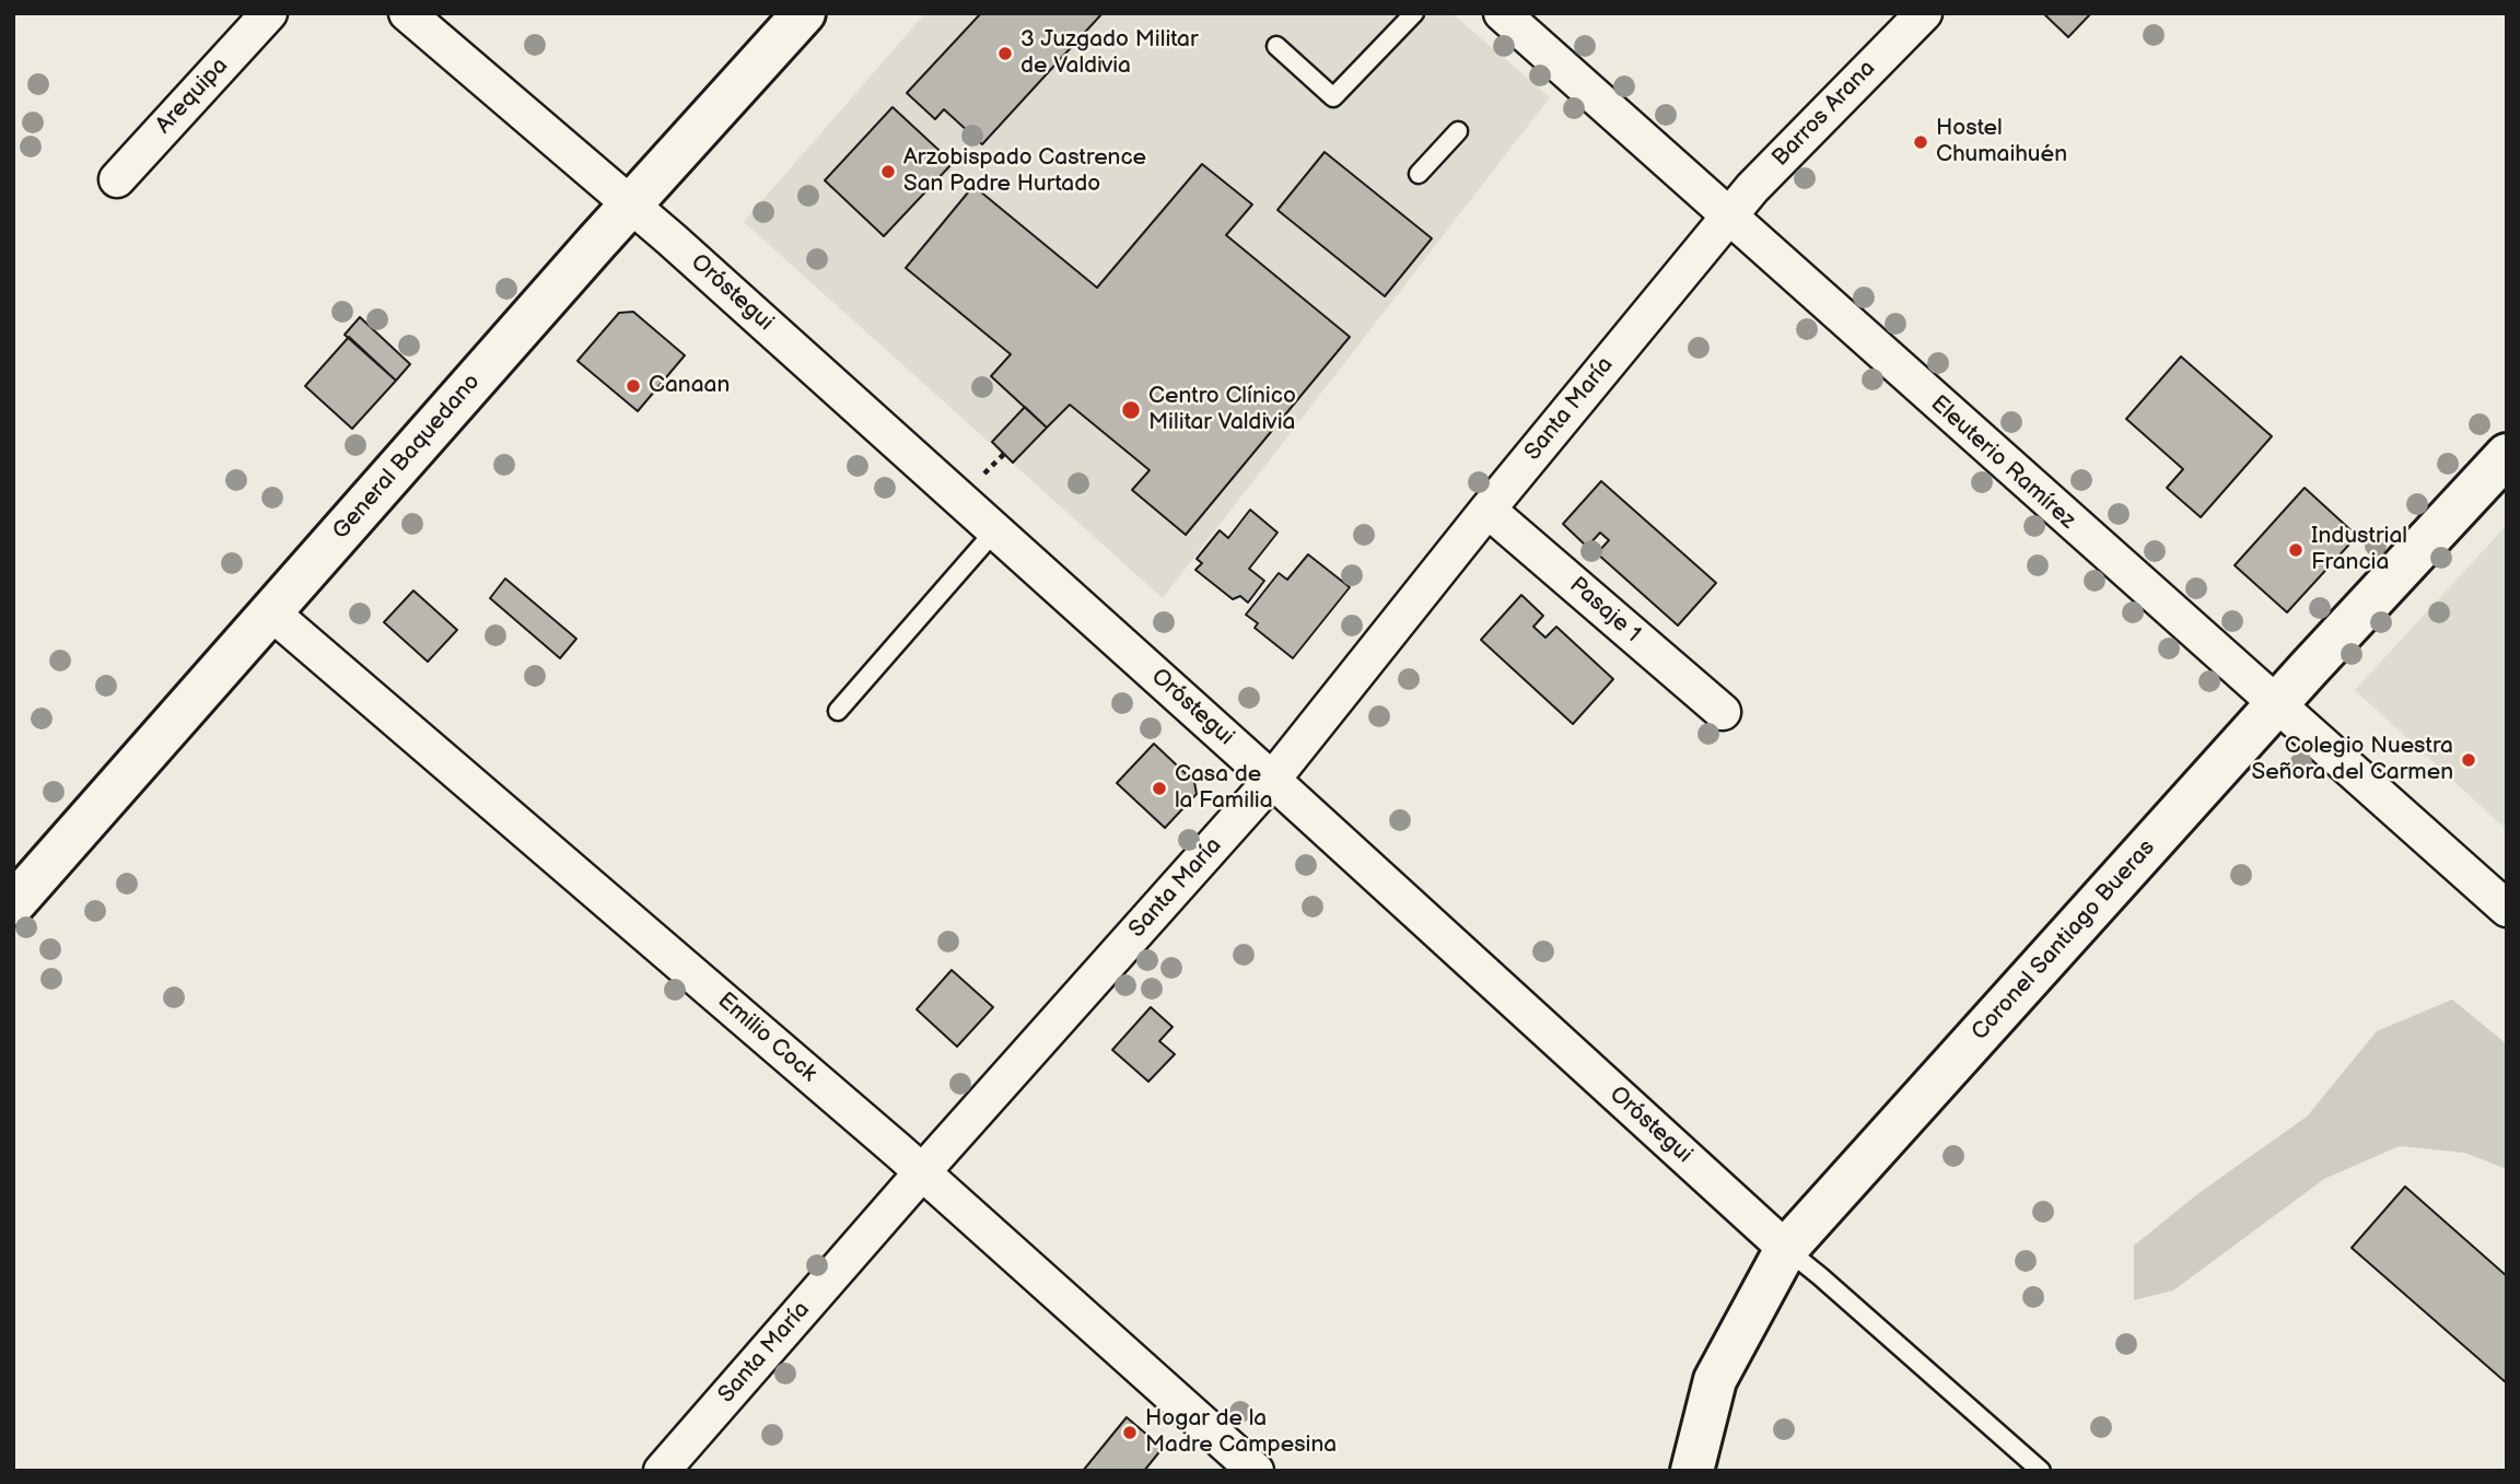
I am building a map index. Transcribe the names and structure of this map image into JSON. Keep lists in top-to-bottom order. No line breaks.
{"streets":{"main road":["General Baquedano","Coronel Santiago Bueras"],"street":["Arequipa","Barros Arana","Oróstegui","Santa María","Eleuterio Ramírez","Pasaje 1","Emilio Cock"]},"crossings":[["Barros Arana","Santa María"],["Barros Arana","Eleuterio Ramírez"],["Oróstegui","Santa María"],["Oróstegui","General Baquedano"],["Oróstegui","Coronel Santiago Bueras"],["Santa María","Eleuterio Ramírez"],["Santa María","Pasaje 1"],["Santa María","Emilio Cock"],["General Baquedano","Emilio Cock"],["Eleuterio Ramírez","Coronel Santiago Bueras"]],"places":["3 Juzgado Militar de Valdivia","Hostel Chumaihuén","Arzobispado Castrence San Padre Hurtado","Canaan","Centro Clínico Militar Valdivia","Industrial Francia","Colegio Nuestra Señora del Carmen","Casa de la Familia","Hogar de la Madre Campesina"]}
